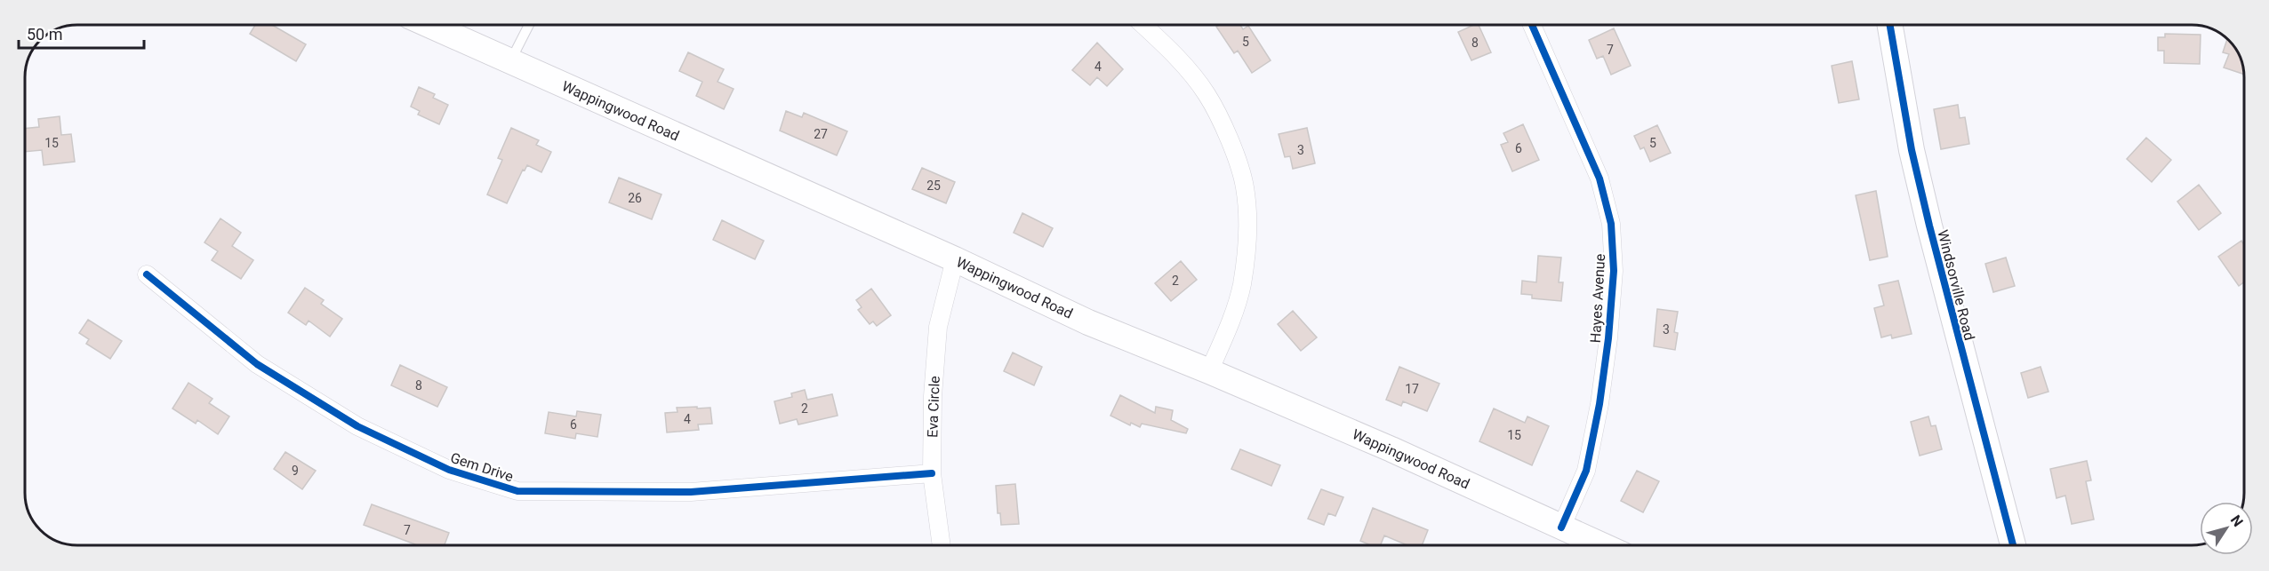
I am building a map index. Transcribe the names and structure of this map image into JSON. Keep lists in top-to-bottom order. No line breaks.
{"streets":{"main road":["Wappingwood Road","Windsorville Road"],"street":["Hayes Avenue","Eva Circle","Gem Drive"]},"crossings":[["Wappingwood Road","Hayes Avenue"],["Wappingwood Road","Eva Circle"],["Eva Circle","Gem Drive"]],"house_numbers":["5","8","7","4","27","15","5","6","3","25","26","2","3","8","17","2","4","6","15","9","7"],"scale_bar":"50 m","north":"top right"}
